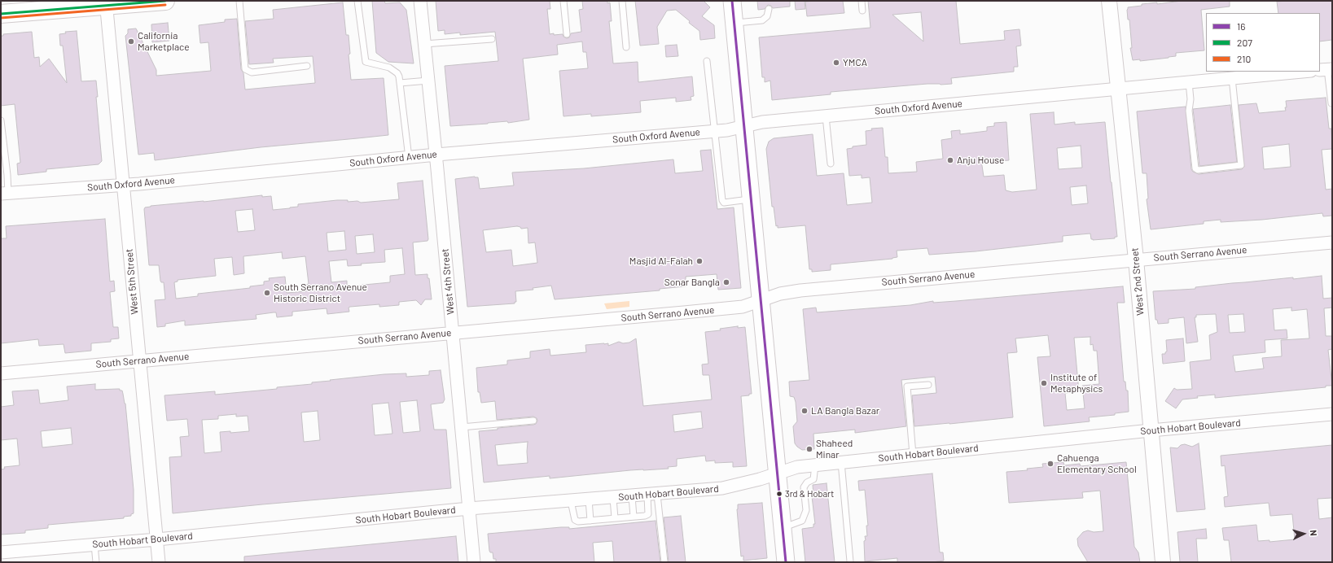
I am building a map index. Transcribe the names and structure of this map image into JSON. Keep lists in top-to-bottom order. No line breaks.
{"streets":{"street":["South Oxford Avenue","South Serrano Avenue","West 5th Street","West 4th Street","West 2nd Street","South Hobart Boulevard"]},"crossings":[["South Oxford Avenue","West 5th Street"],["South Oxford Avenue","West 4th Street"],["South Oxford Avenue","West 2nd Street"],["South Serrano Avenue","West 5th Street"],["South Serrano Avenue","West 4th Street"],["South Serrano Avenue","West 2nd Street"],["West 5th Street","South Hobart Boulevard"],["West 4th Street","South Hobart Boulevard"],["West 2nd Street","South Hobart Boulevard"]],"places":["California Marketplace","YMCA","Anju House","Masjid Al-Falah","Sonar Bangla","South Serrano Avenue Historic District","Institute of Metaphysics","LA Bangla Bazar","Shaheed Minar","Cahuenga Elementary School","3rd & Hobart"],"lines":["transit line 16","transit line 207","transit line 210"],"legend":["16","207","210"],"north":"right"}
